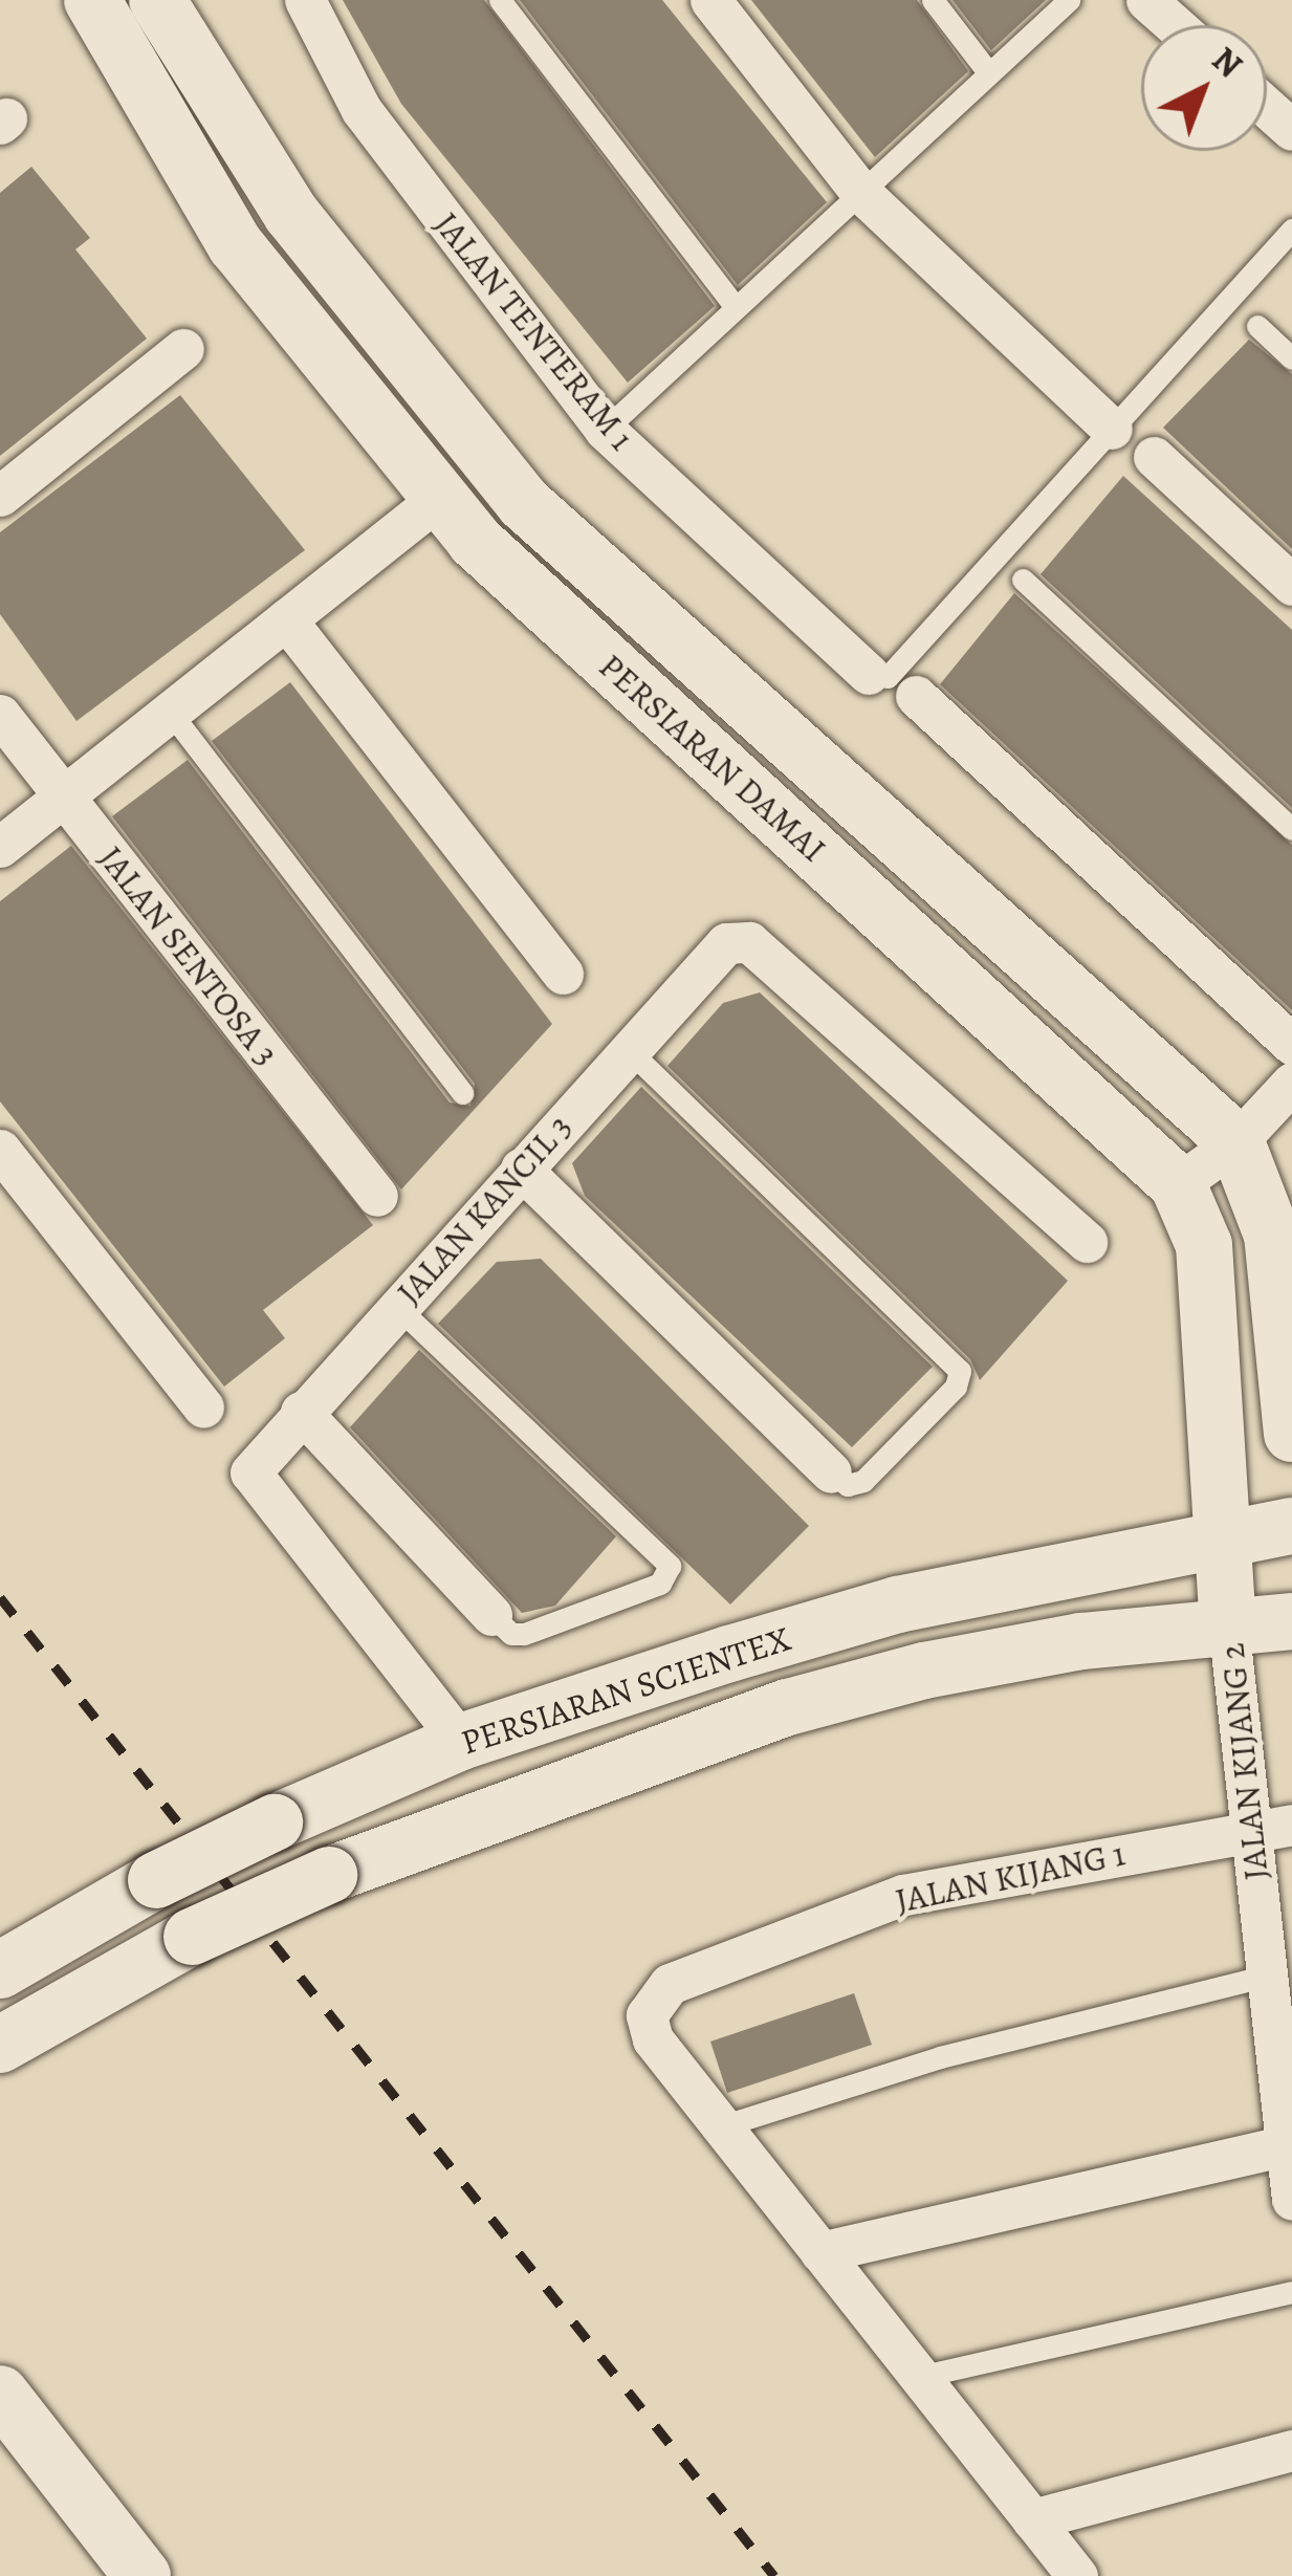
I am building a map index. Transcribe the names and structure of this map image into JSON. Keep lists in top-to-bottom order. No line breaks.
{"streets":{"main road":["PERSIARAN DAMAI","PERSIARAN SCIENTEX"],"street":["JALAN TENTERAM 1","JALAN SENTOSA 3","JALAN KANCIL 3","JALAN KIJANG 2","JALAN KIJANG 1"]},"crossings":[["PERSIARAN DAMAI","PERSIARAN SCIENTEX"],["PERSIARAN DAMAI","JALAN KIJANG 2"],["JALAN KANCIL 3","PERSIARAN SCIENTEX"],["PERSIARAN SCIENTEX","JALAN KIJANG 2"],["JALAN KIJANG 2","JALAN KIJANG 1"]],"north":"top right"}
